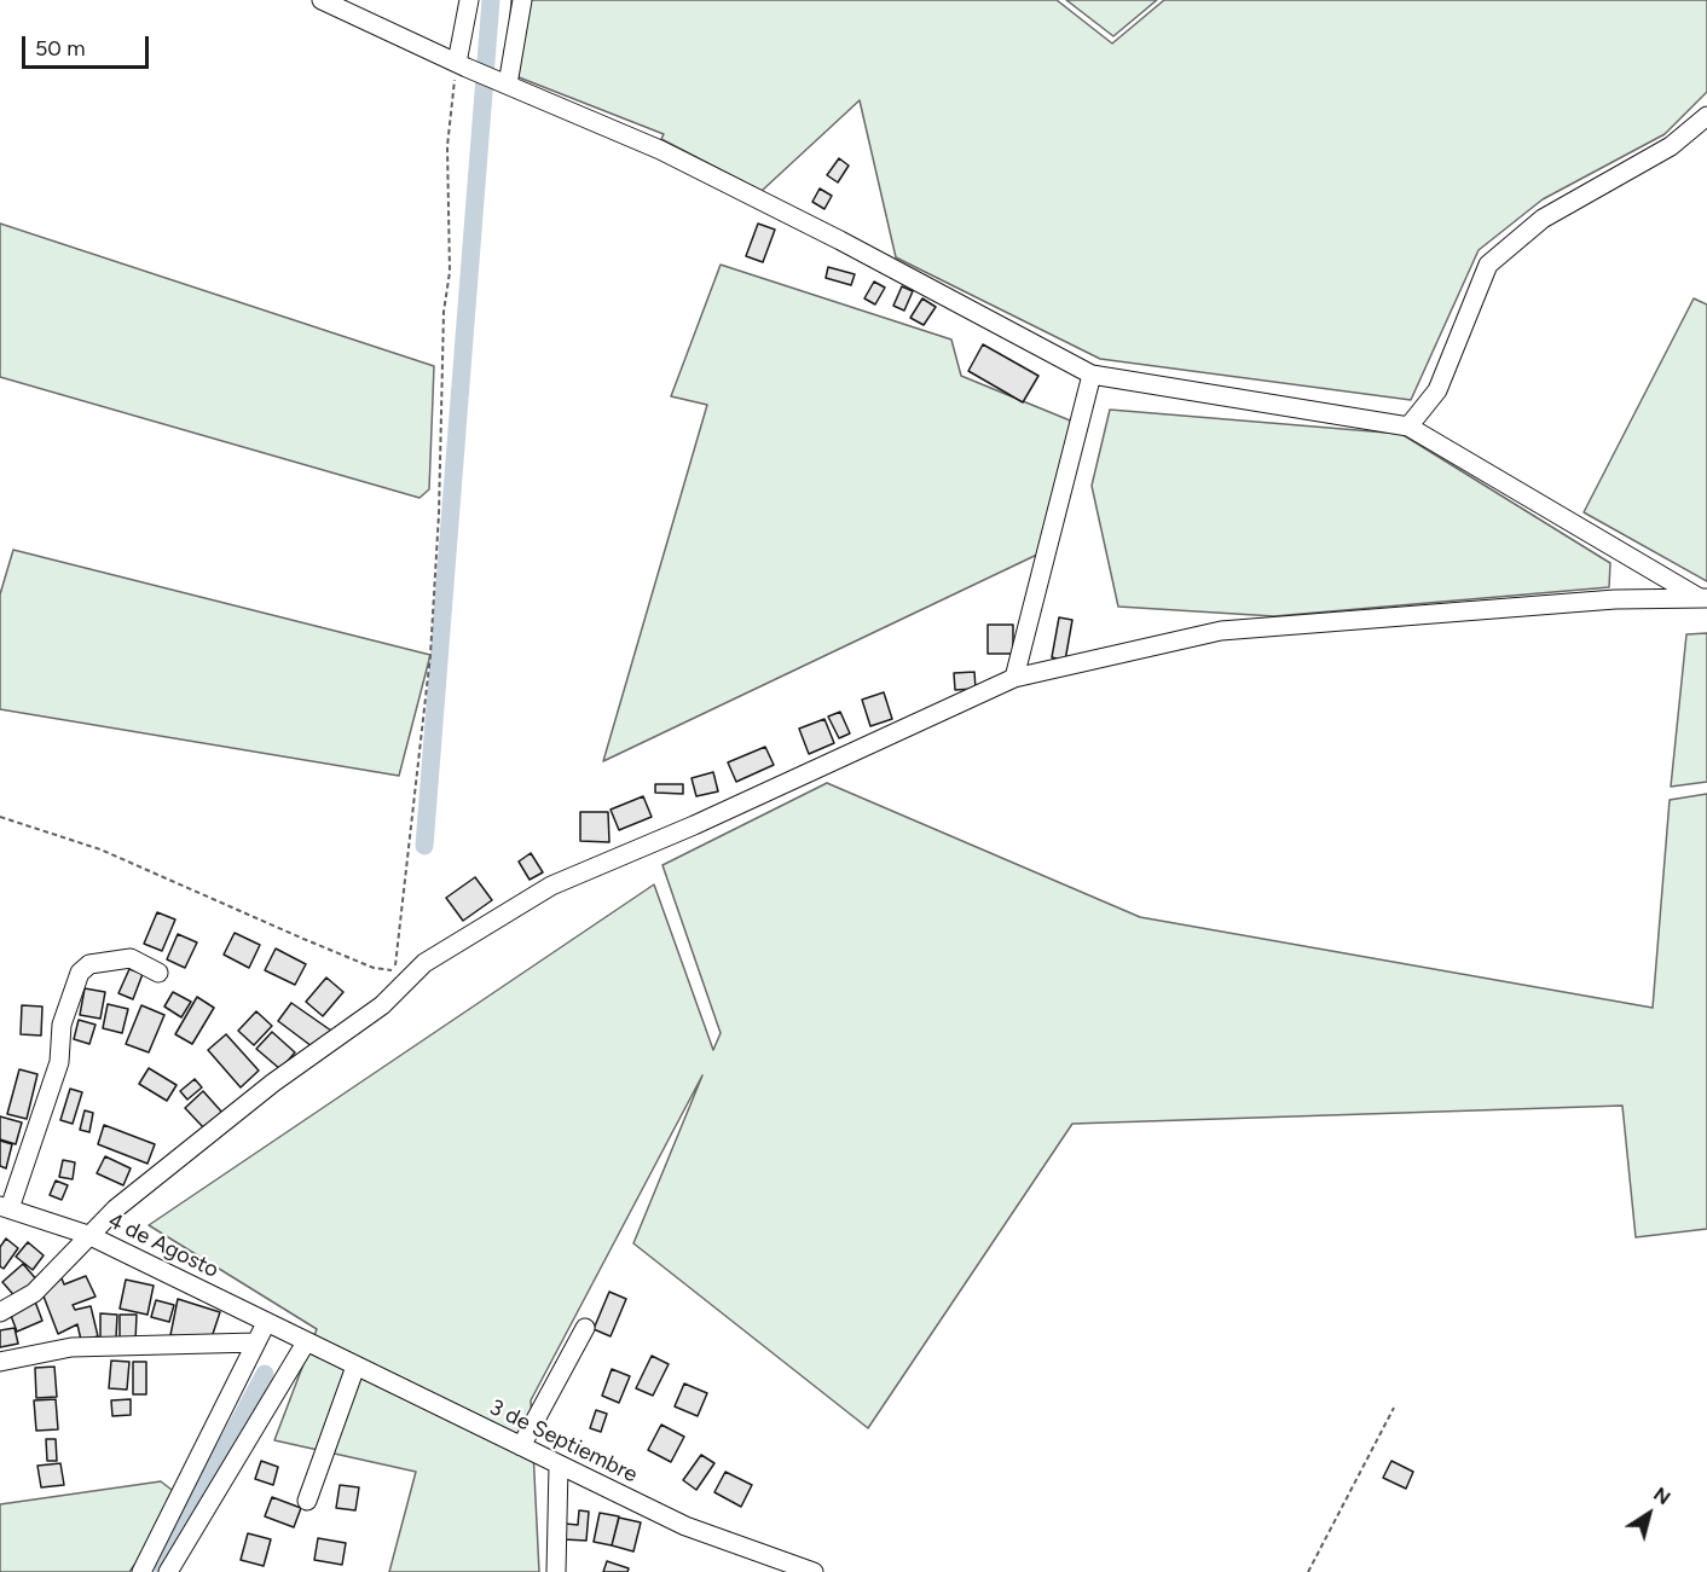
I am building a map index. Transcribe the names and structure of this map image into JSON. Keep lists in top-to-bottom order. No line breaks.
{"streets":{"street":["4 de Agosto","3 de Septiembre"]},"crossings":[["4 de Agosto","3 de Septiembre"]],"scale_bar":"50 m","north":"top right"}
